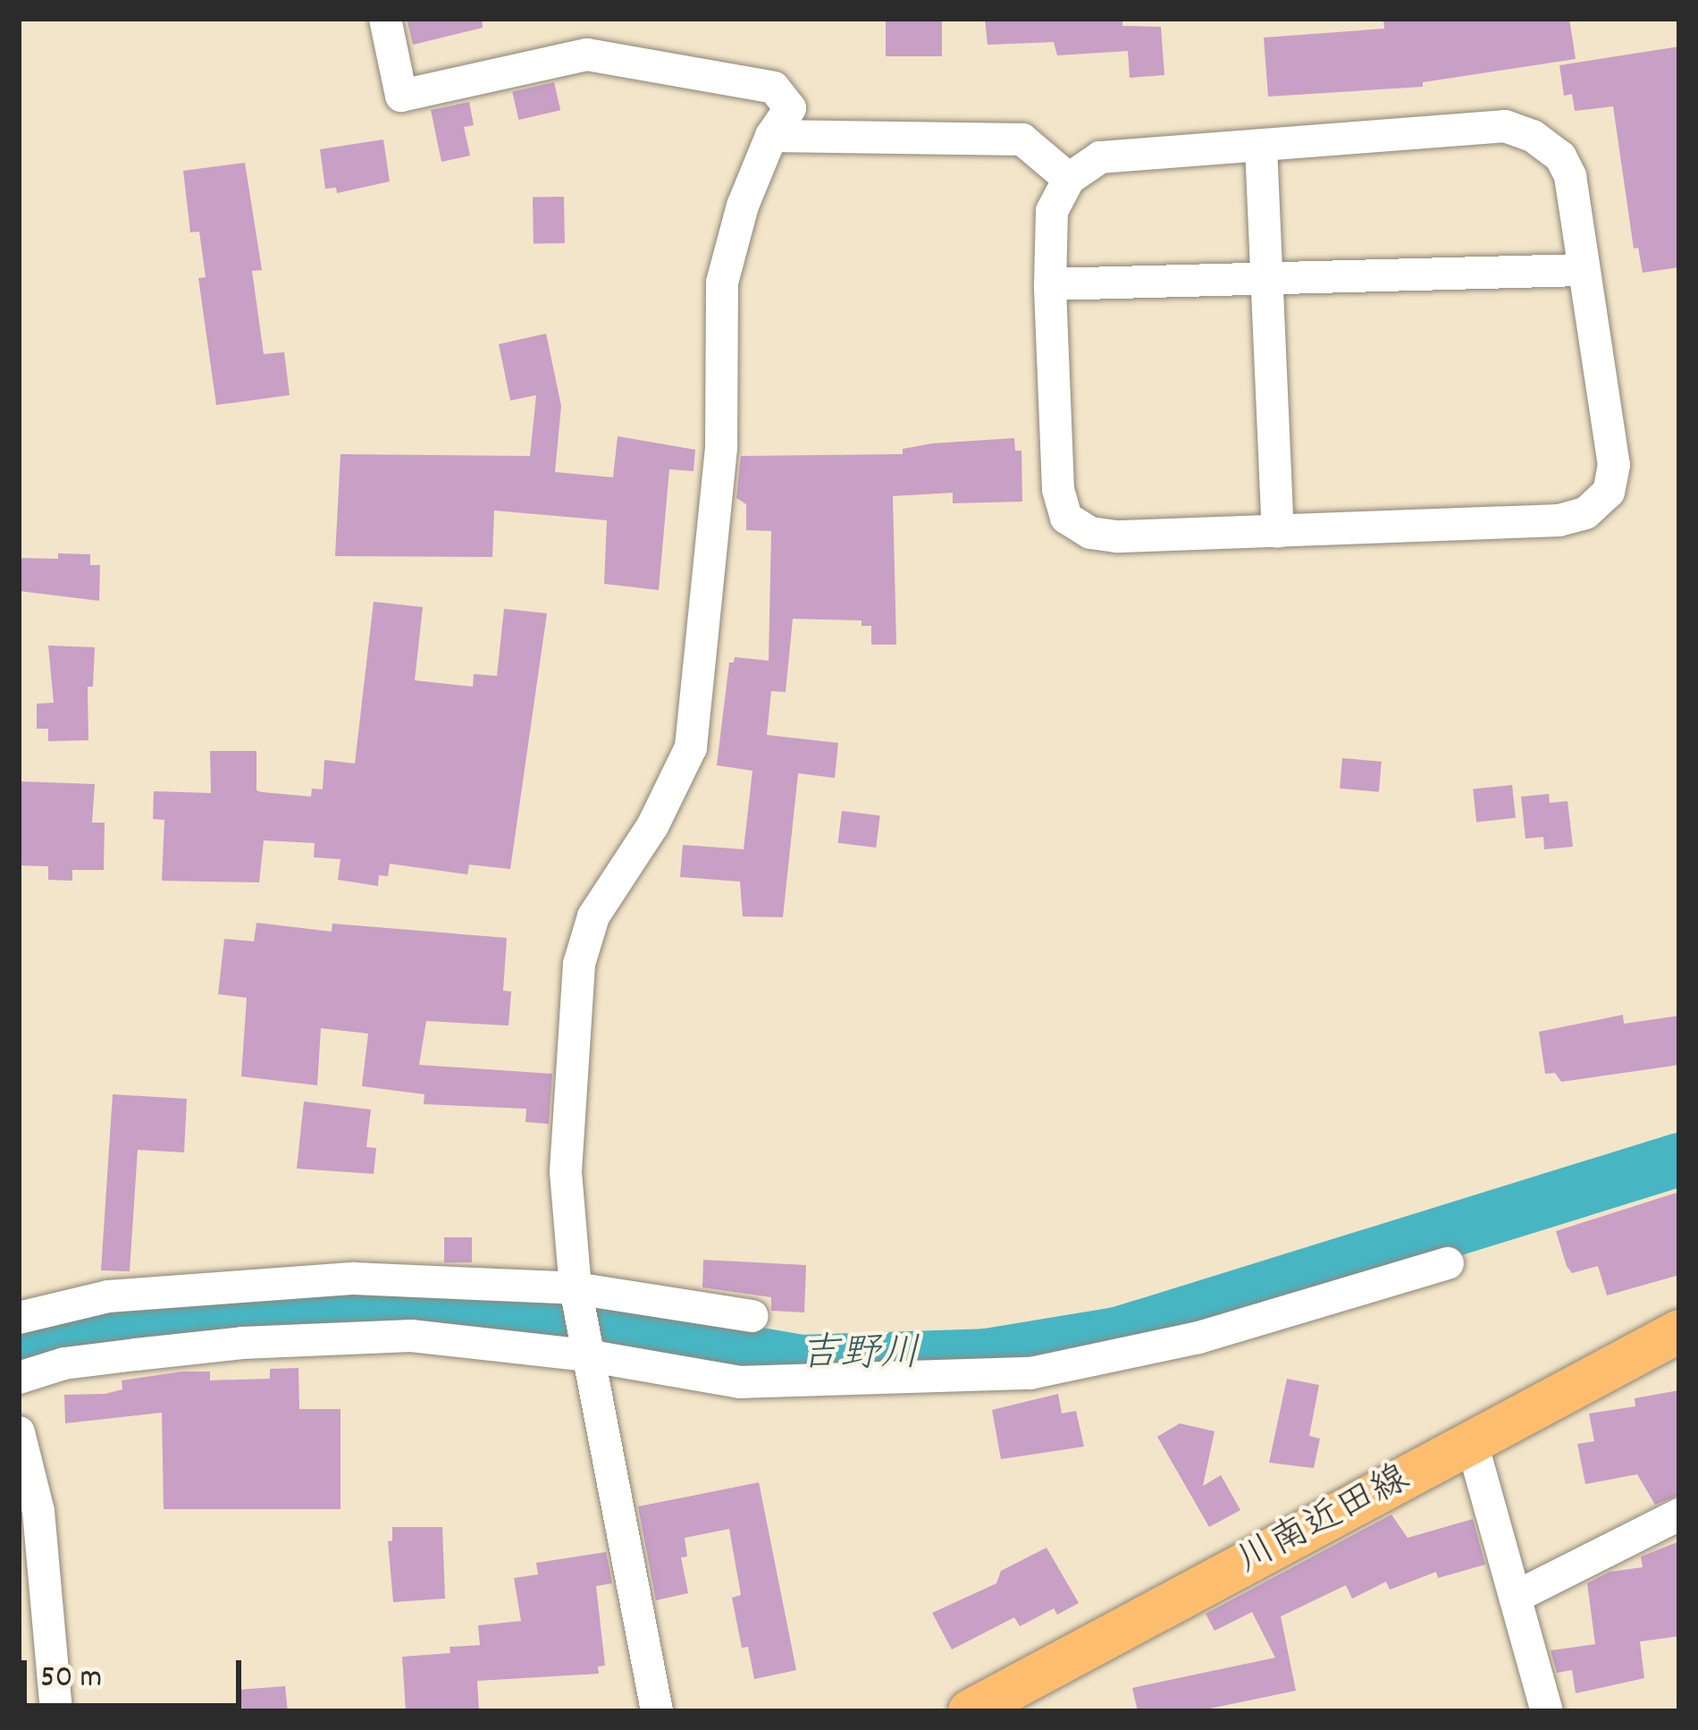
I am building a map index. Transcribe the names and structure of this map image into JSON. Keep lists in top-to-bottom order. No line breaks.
{"streets":{"main road":["川南近田線"]},"water":["吉野川"],"scale_bar":"50 m"}
